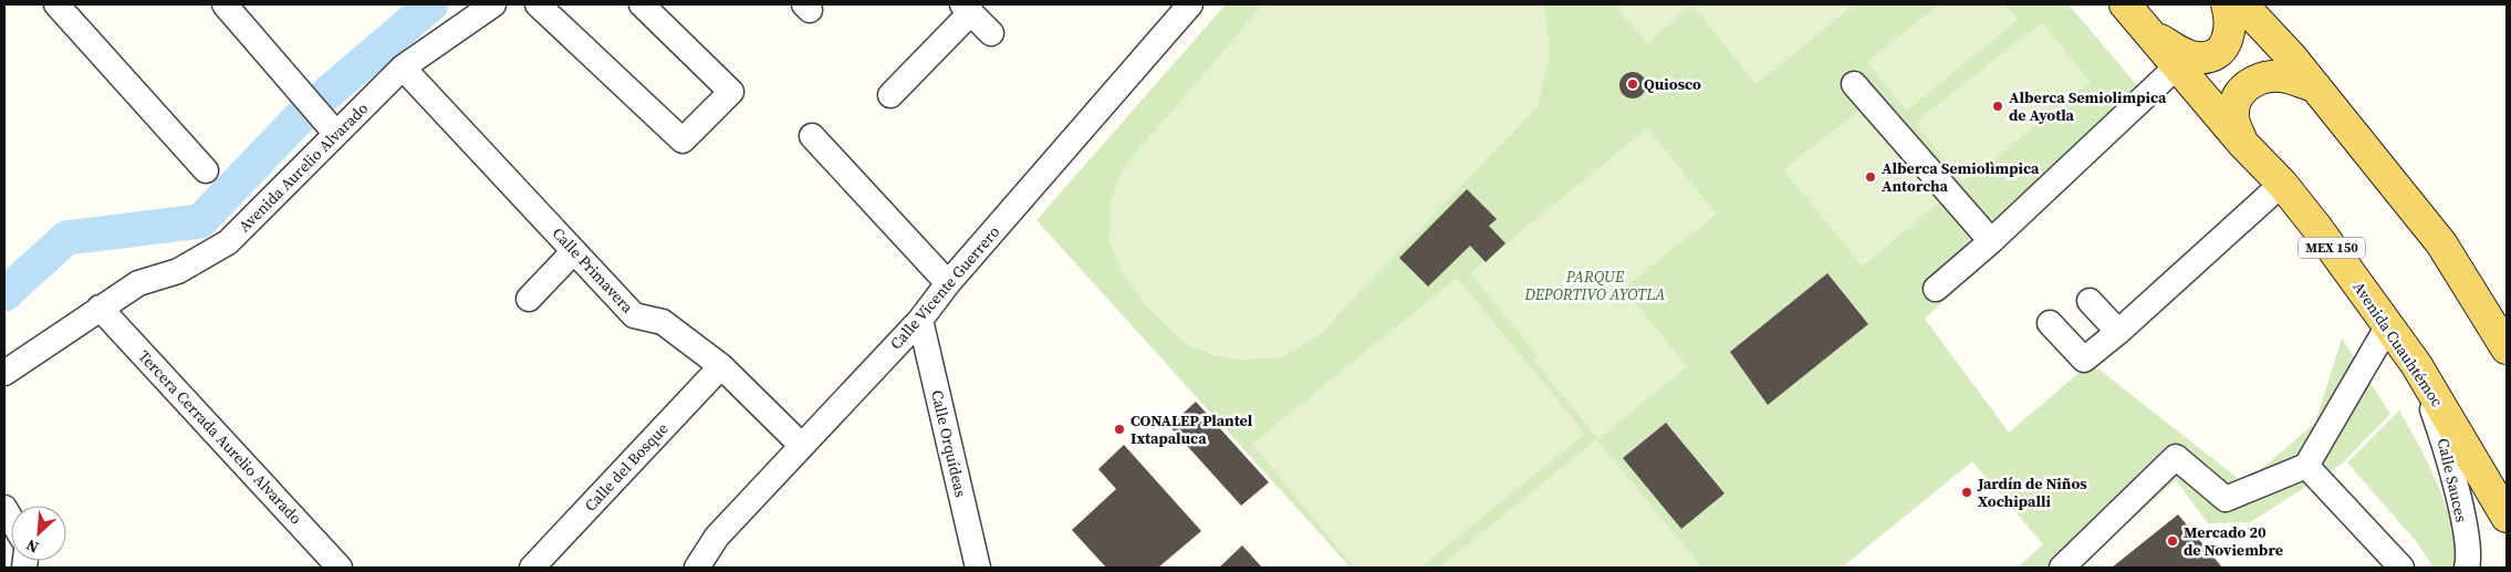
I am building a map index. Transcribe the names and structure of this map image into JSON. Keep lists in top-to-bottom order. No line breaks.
{"streets":{"main road":["MEX 150","Avenida Cuauhtémoc"],"street":["Avenida Aurelio Alvarado","Calle Primavera","Calle Vicente Guerrero","Tercera Cerrada Aurelio Alvarado","Calle Orquídeas","Calle del Bosque","Calle Sauces"]},"crossings":[["Avenida Aurelio Alvarado","Calle Primavera"],["Avenida Aurelio Alvarado","Tercera Cerrada Aurelio Alvarado"],["Calle Primavera","Calle Vicente Guerrero"],["Calle Primavera","Calle del Bosque"],["Calle Vicente Guerrero","Calle Orquídeas"],["Avenida Cuauhtémoc","Calle Sauces"]],"parks":["PARQUE DEPORTIVO AYOTLA"],"places":["Quiosco","Alberca Semiolimpica de Ayotla","Alberca Semiolìmpica Antorcha","CONALEP Plantel Ixtapaluca","Jardín de Niños Xochipalli","Mercado 20 de Noviembre"],"north":"bottom left"}
